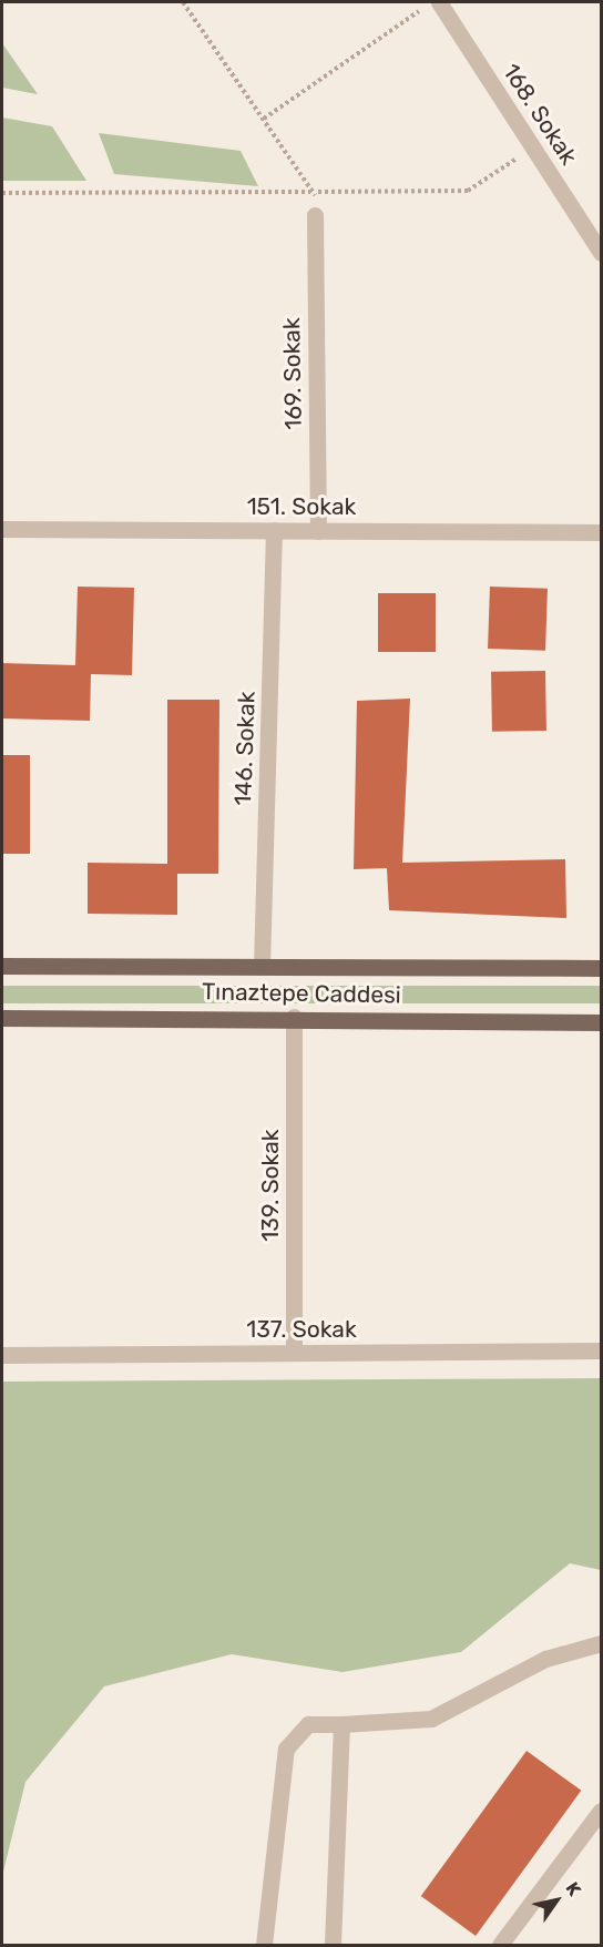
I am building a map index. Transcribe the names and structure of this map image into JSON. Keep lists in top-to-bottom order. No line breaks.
{"streets":{"main road":["Tınaztepe Caddesi"],"street":["168. Sokak","169. Sokak","151. Sokak","146. Sokak","139. Sokak","137. Sokak"]},"crossings":[["169. Sokak","151. Sokak"],["151. Sokak","146. Sokak"],["146. Sokak","Tınaztepe Caddesi"],["Tınaztepe Caddesi","139. Sokak"],["139. Sokak","137. Sokak"]],"north":"top right"}
